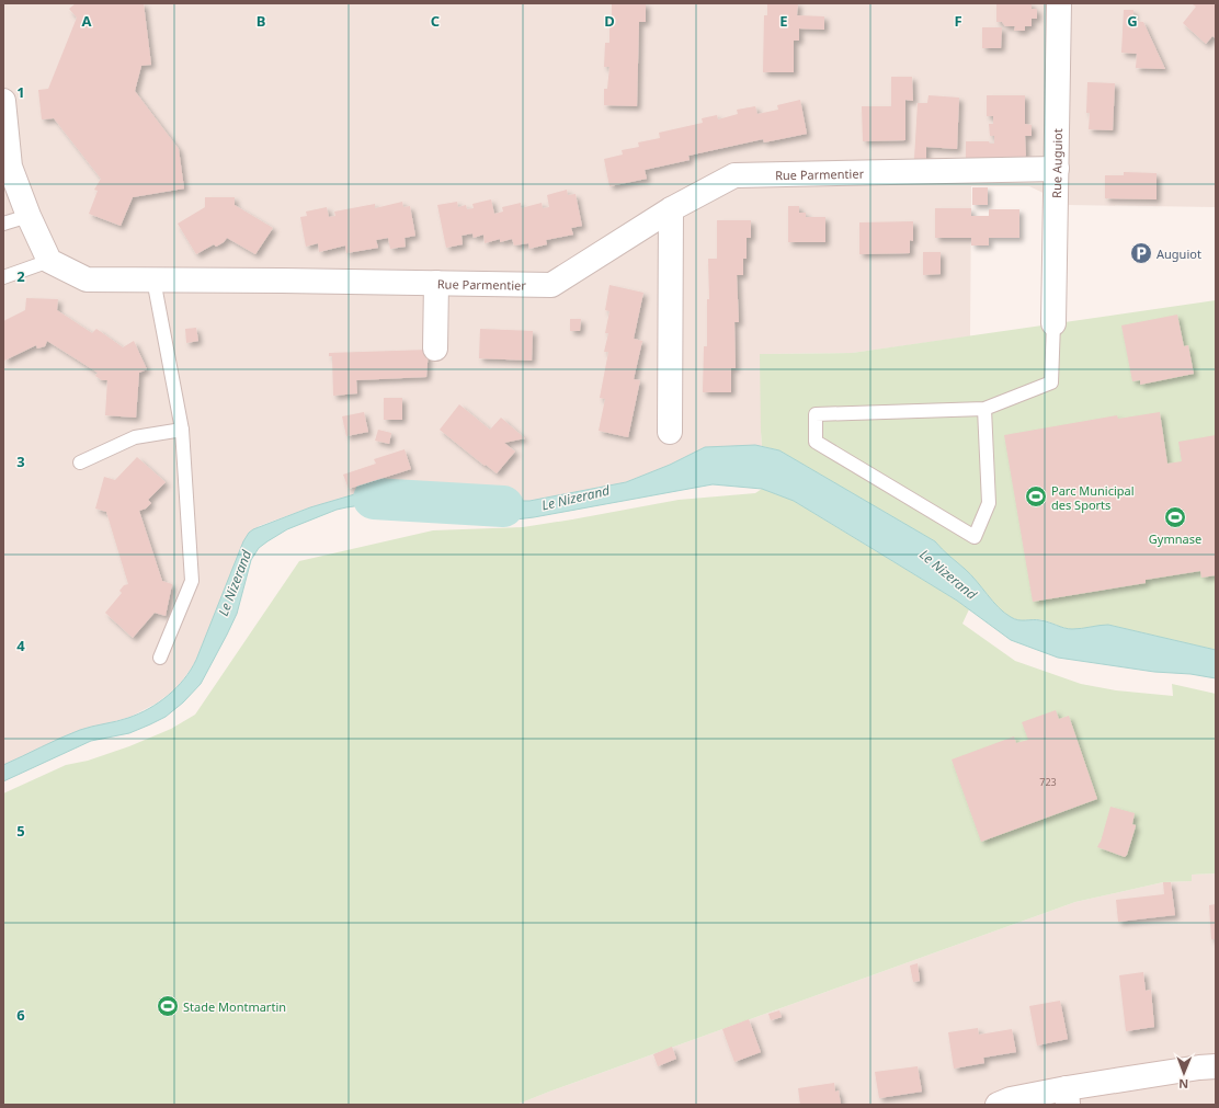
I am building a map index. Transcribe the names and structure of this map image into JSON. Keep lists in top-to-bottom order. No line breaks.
{"streets":{"street":["Rue Auguiot","Rue Parmentier"]},"crossings":[["Rue Auguiot","Rue Parmentier"]],"water":["Le Nizerand"],"places":{"parking":["Auguiot"],"sports":["Parc Municipal des Sports","Gymnase","Stade Montmartin"]},"house_numbers":["723"],"north":"bottom","grid":{"columns":["A","B","C","D","E","F","G"],"rows":["1","2","3","4","5","6"]}}
